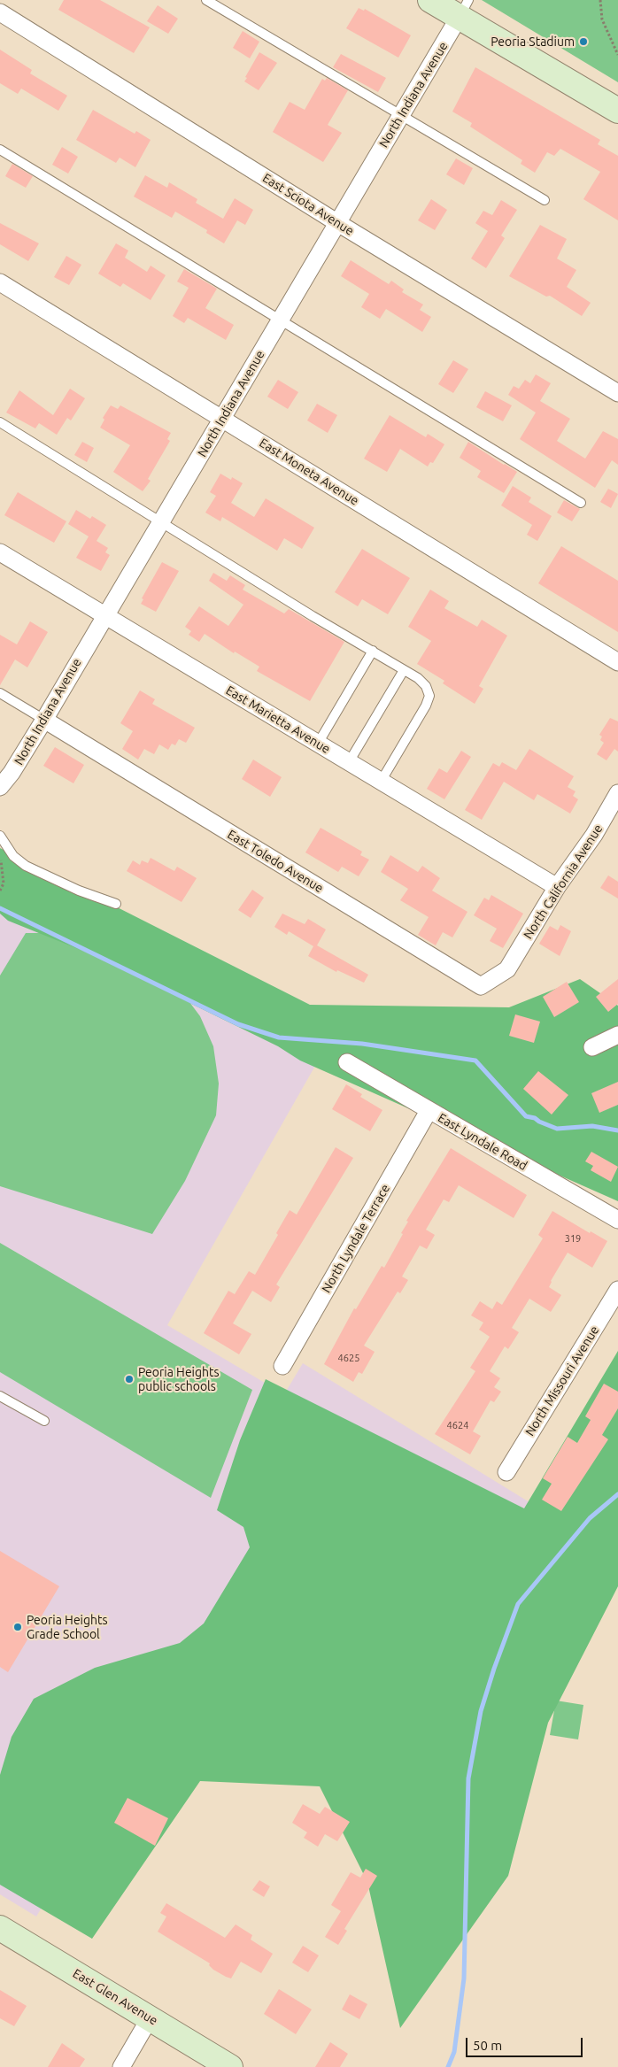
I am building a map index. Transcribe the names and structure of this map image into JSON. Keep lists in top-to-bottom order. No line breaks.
{"streets":{"street":["North Indiana Avenue","East Sciota Avenue","East Moneta Avenue","East Marietta Avenue","East Toledo Avenue","North California Avenue","East Lyndale Road","North Lyndale Terrace","North Missouri Avenue","East Glen Avenue"]},"crossings":[["North Indiana Avenue","East Sciota Avenue"],["North Indiana Avenue","East Moneta Avenue"],["North Indiana Avenue","East Marietta Avenue"],["North Indiana Avenue","East Toledo Avenue"],["East Marietta Avenue","North California Avenue"],["East Toledo Avenue","North California Avenue"],["East Lyndale Road","North Lyndale Terrace"]],"places":["Peoria Stadium","Peoria Heights public schools","Peoria Heights Grade School"],"house_numbers":["319","4625","4624"],"scale_bar":"50 m"}
